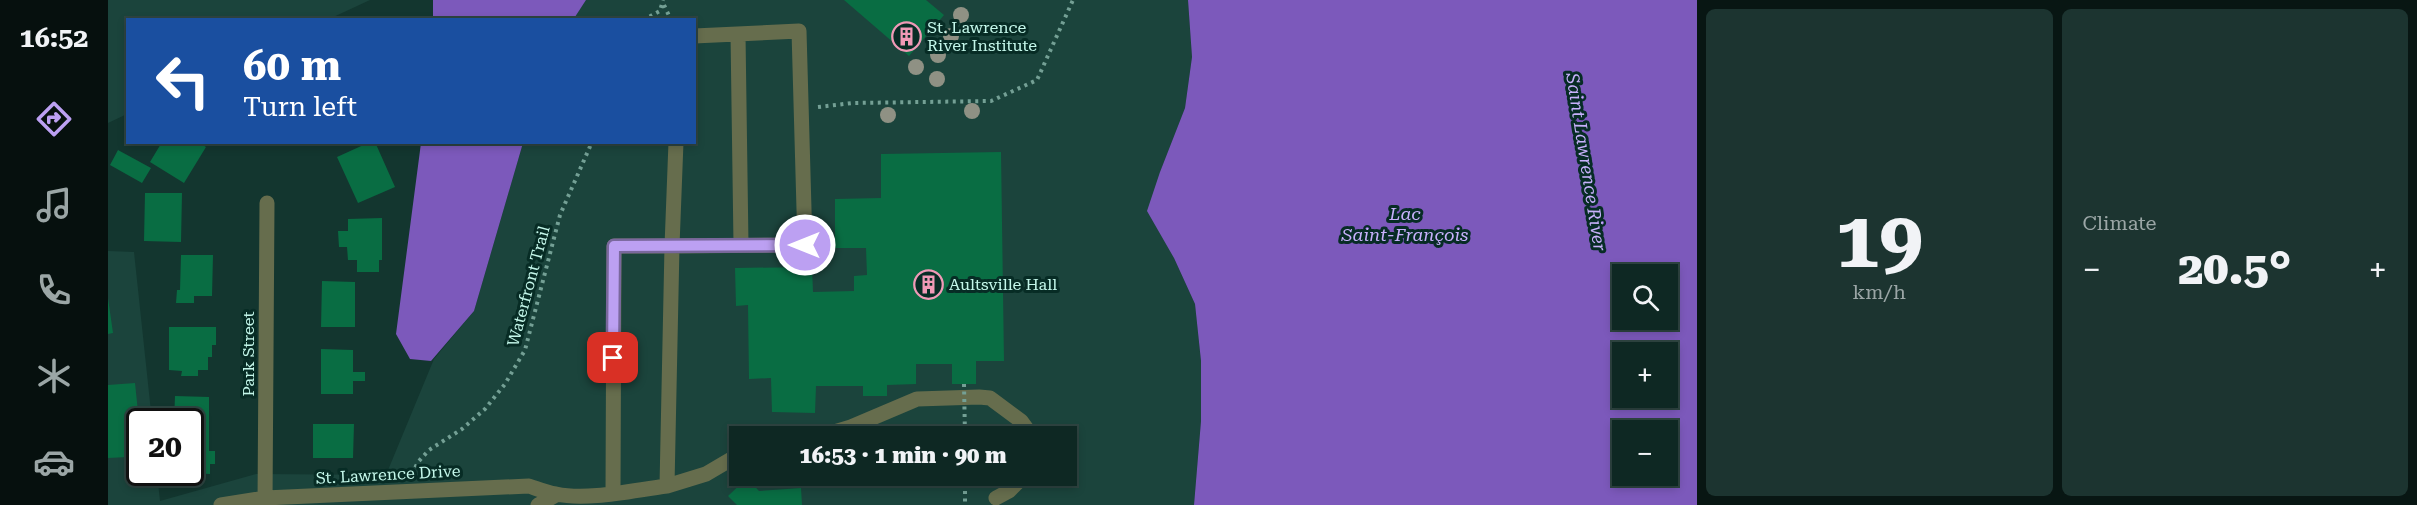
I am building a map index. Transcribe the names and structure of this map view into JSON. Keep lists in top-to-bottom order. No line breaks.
{"streets":{"street":["Park Street","St. Lawrence Drive"],"path":["Waterfront Trail"]},"crossings":[["Waterfront Trail","St. Lawrence Drive"],["Park Street","St. Lawrence Drive"]],"water":["Saint Lawrence River","Lac Saint-François"],"places":{"building":["St. Lawrence River Institute","Aultsville Hall"]},"page":{"tabs":"16:52","tile":[["19","km/h"],"Climate"],"turn":["60 m","Turn left"],"heat":["−","20.5°","+"],"map_buttons":["+","−"],"limit":"20","trip":"16:53 · 1 min · 90 m"}}
